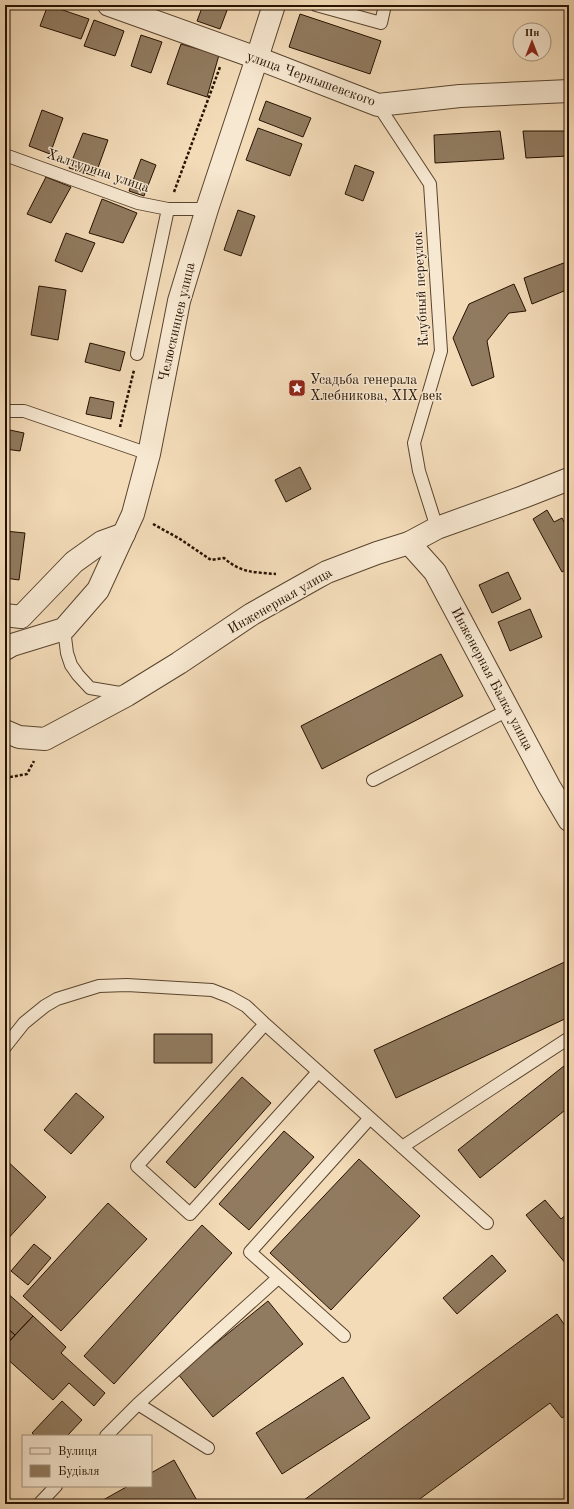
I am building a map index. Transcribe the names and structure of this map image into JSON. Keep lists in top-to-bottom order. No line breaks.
{"streets":{"street":["улица Чернышевского","Челюскинцев улица","Инженерная улица","Инженерная Балка улица"],"lane":["Халтурина улица","Клубный переулок"]},"crossings":[["улица Чернышевского","Клубный переулок"],["улица Чернышевского","Челюскинцев улица"],["Халтурина улица","Челюскинцев улица"],["Клубный переулок","Инженерная улица"],["Инженерная улица","Инженерная Балка улица"]],"places":{"place":["Усадьба генерала Хлебникова, XIX век"]},"legend":["Вулиця","Будівля"],"north":"top"}
